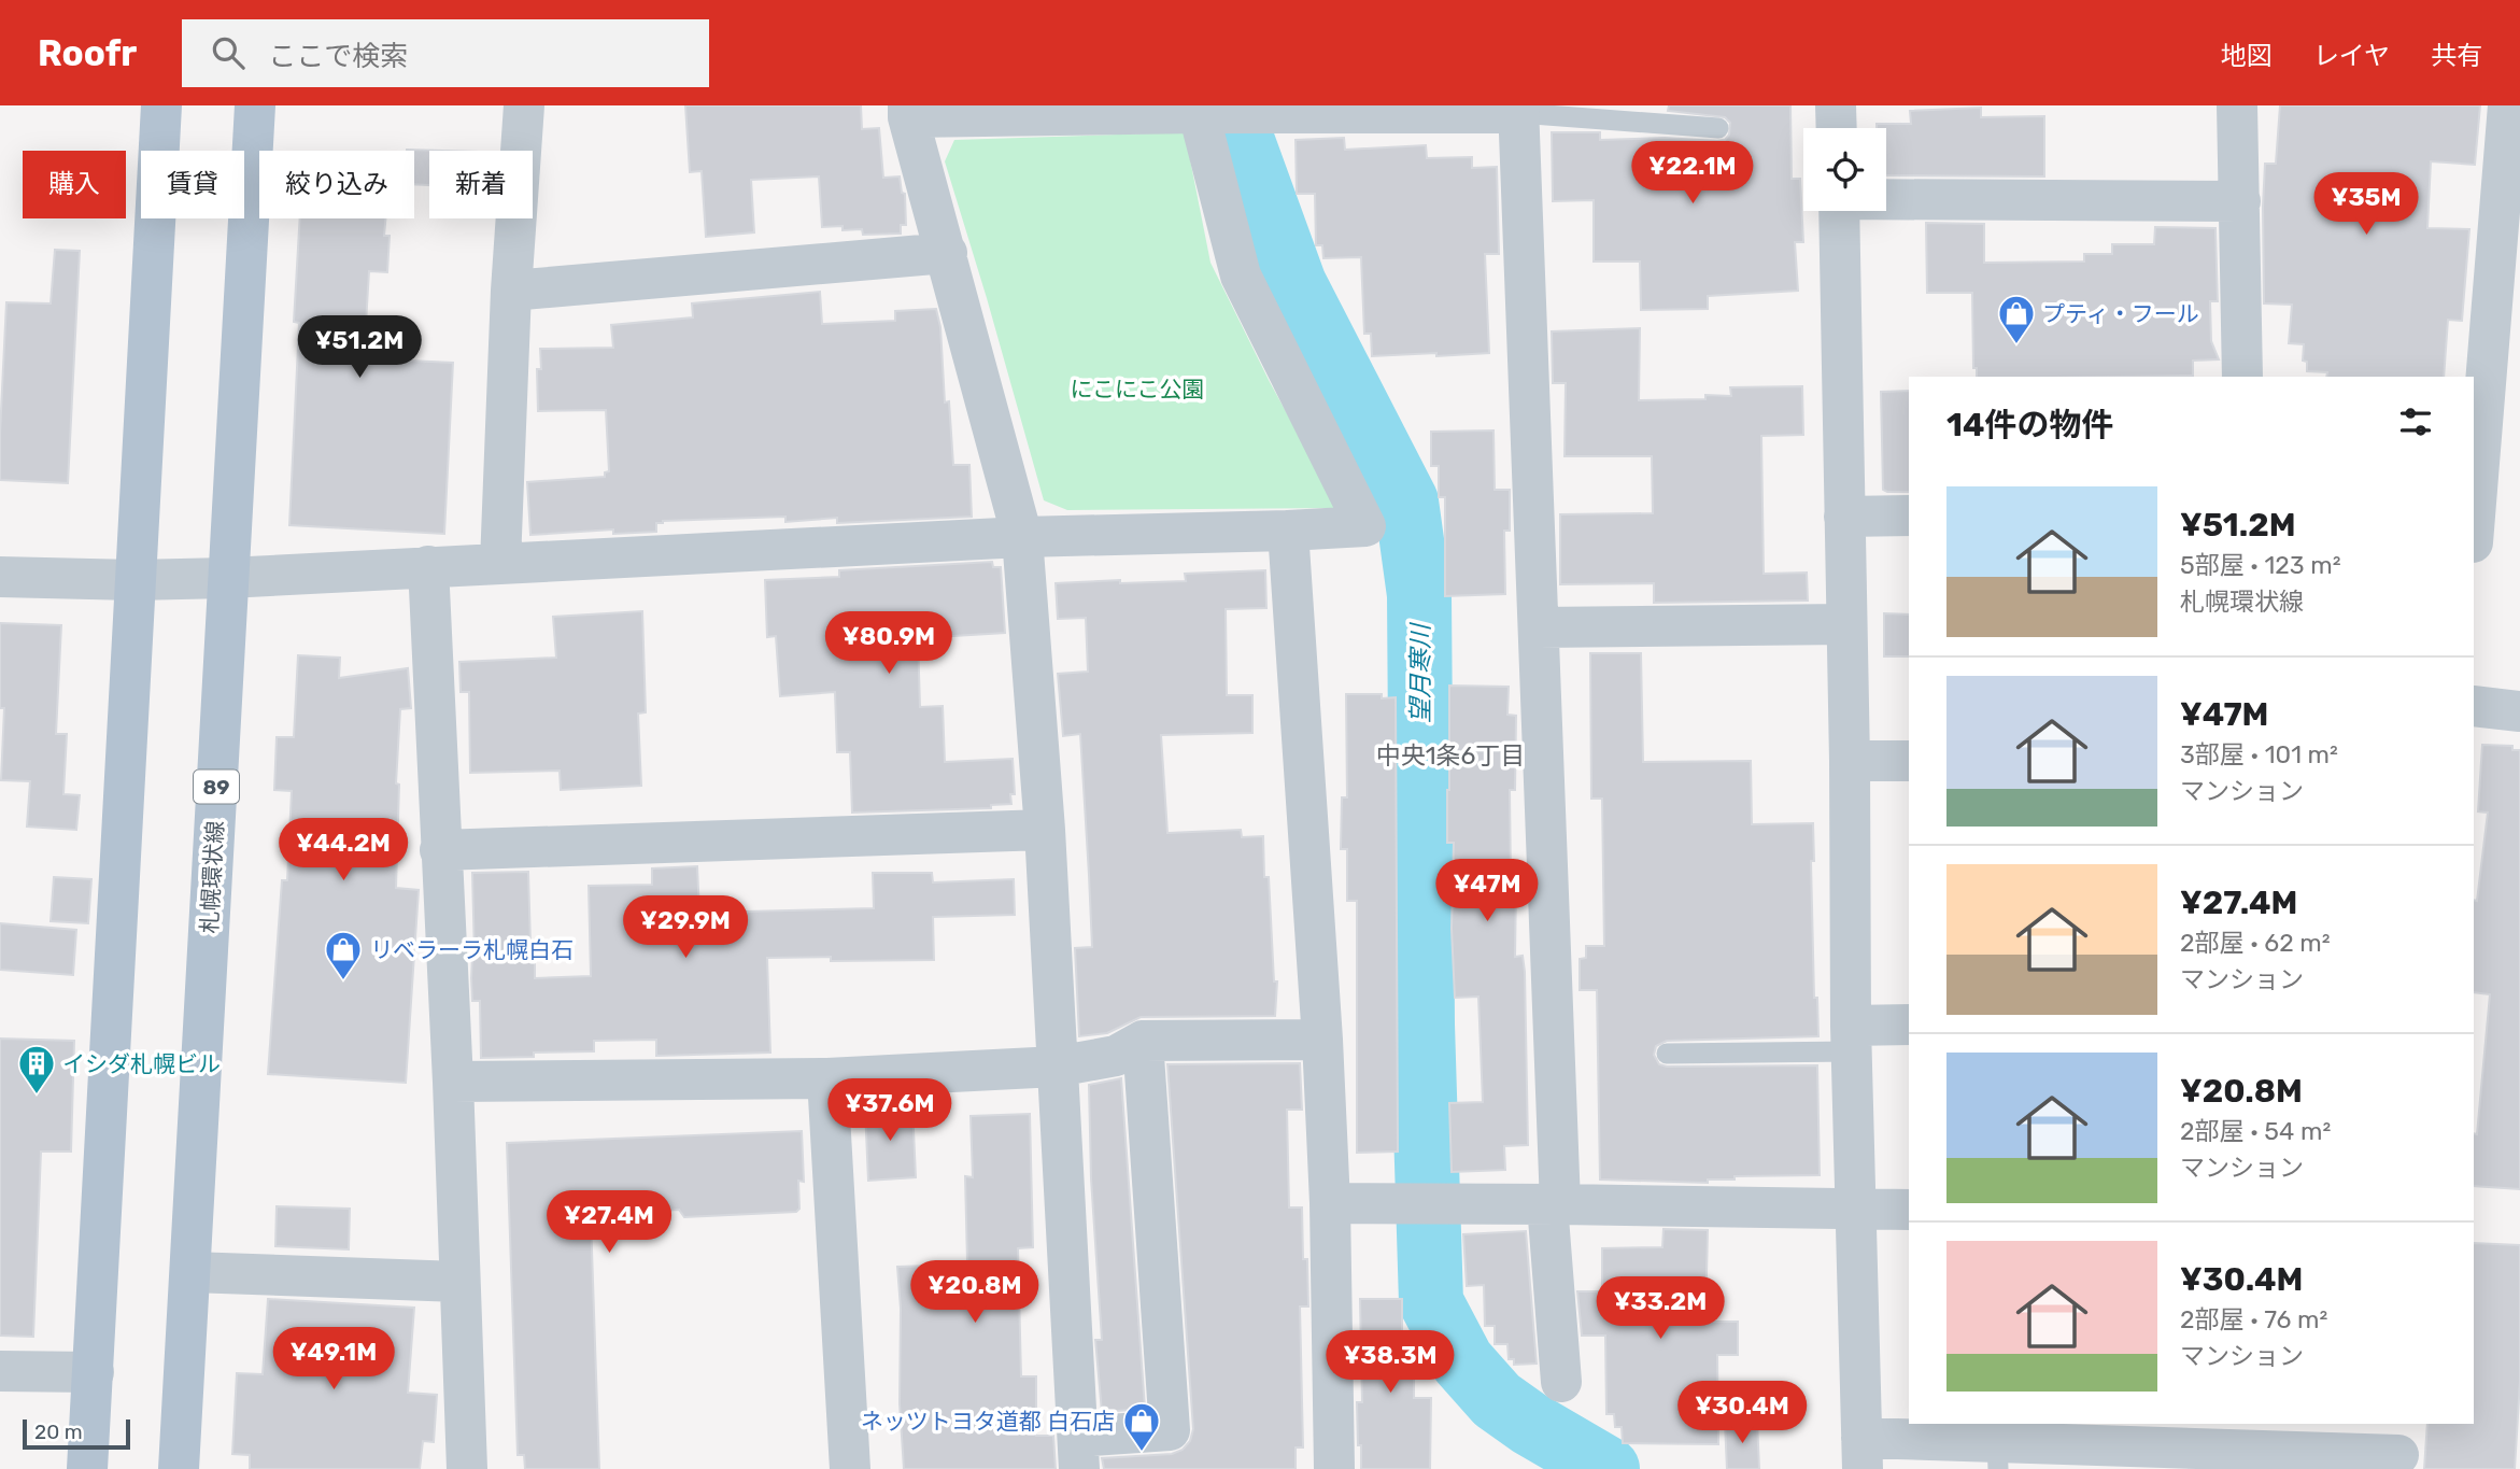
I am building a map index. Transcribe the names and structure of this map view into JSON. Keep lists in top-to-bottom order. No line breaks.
{"streets":{"main road":["89","札幌環状線"]},"districts":["中央1条6丁目"],"water":["望月寒川"],"parks":["にこにこ公園"],"places":{"shop":["プティ・フール","リベラーラ札幌白石","ネッツトヨタ道都 白石店"],"building":["イシダ札幌ビル"]},"scale_bar":"20 m","page":{"header":"Roofr","search":"ここで検索","nav":["地図","レイヤ","共有"],"price":["¥22.1M","¥35M","¥51.2M","¥80.9M","¥44.2M","¥47M","¥29.9M","¥37.6M","¥27.4M","¥20.8M","¥33.2M","¥49.1M","¥38.3M","¥30.4M"],"chip":["購入","賃貸","絞り込み","新着"],"heading":"14件の物件","list":[{"name":"¥51.2M","note":"5部屋 · 123 m² · 札幌環状線"},{"name":"¥47M","note":"3部屋 · 101 m² · マンション"},{"name":"¥27.4M","note":"2部屋 · 62 m² · マンション"},{"name":"¥20.8M","note":"2部屋 · 54 m² · マンション"},{"name":"¥30.4M","note":"2部屋 · 76 m² · マンション"}],"scale":"20 m"}}
